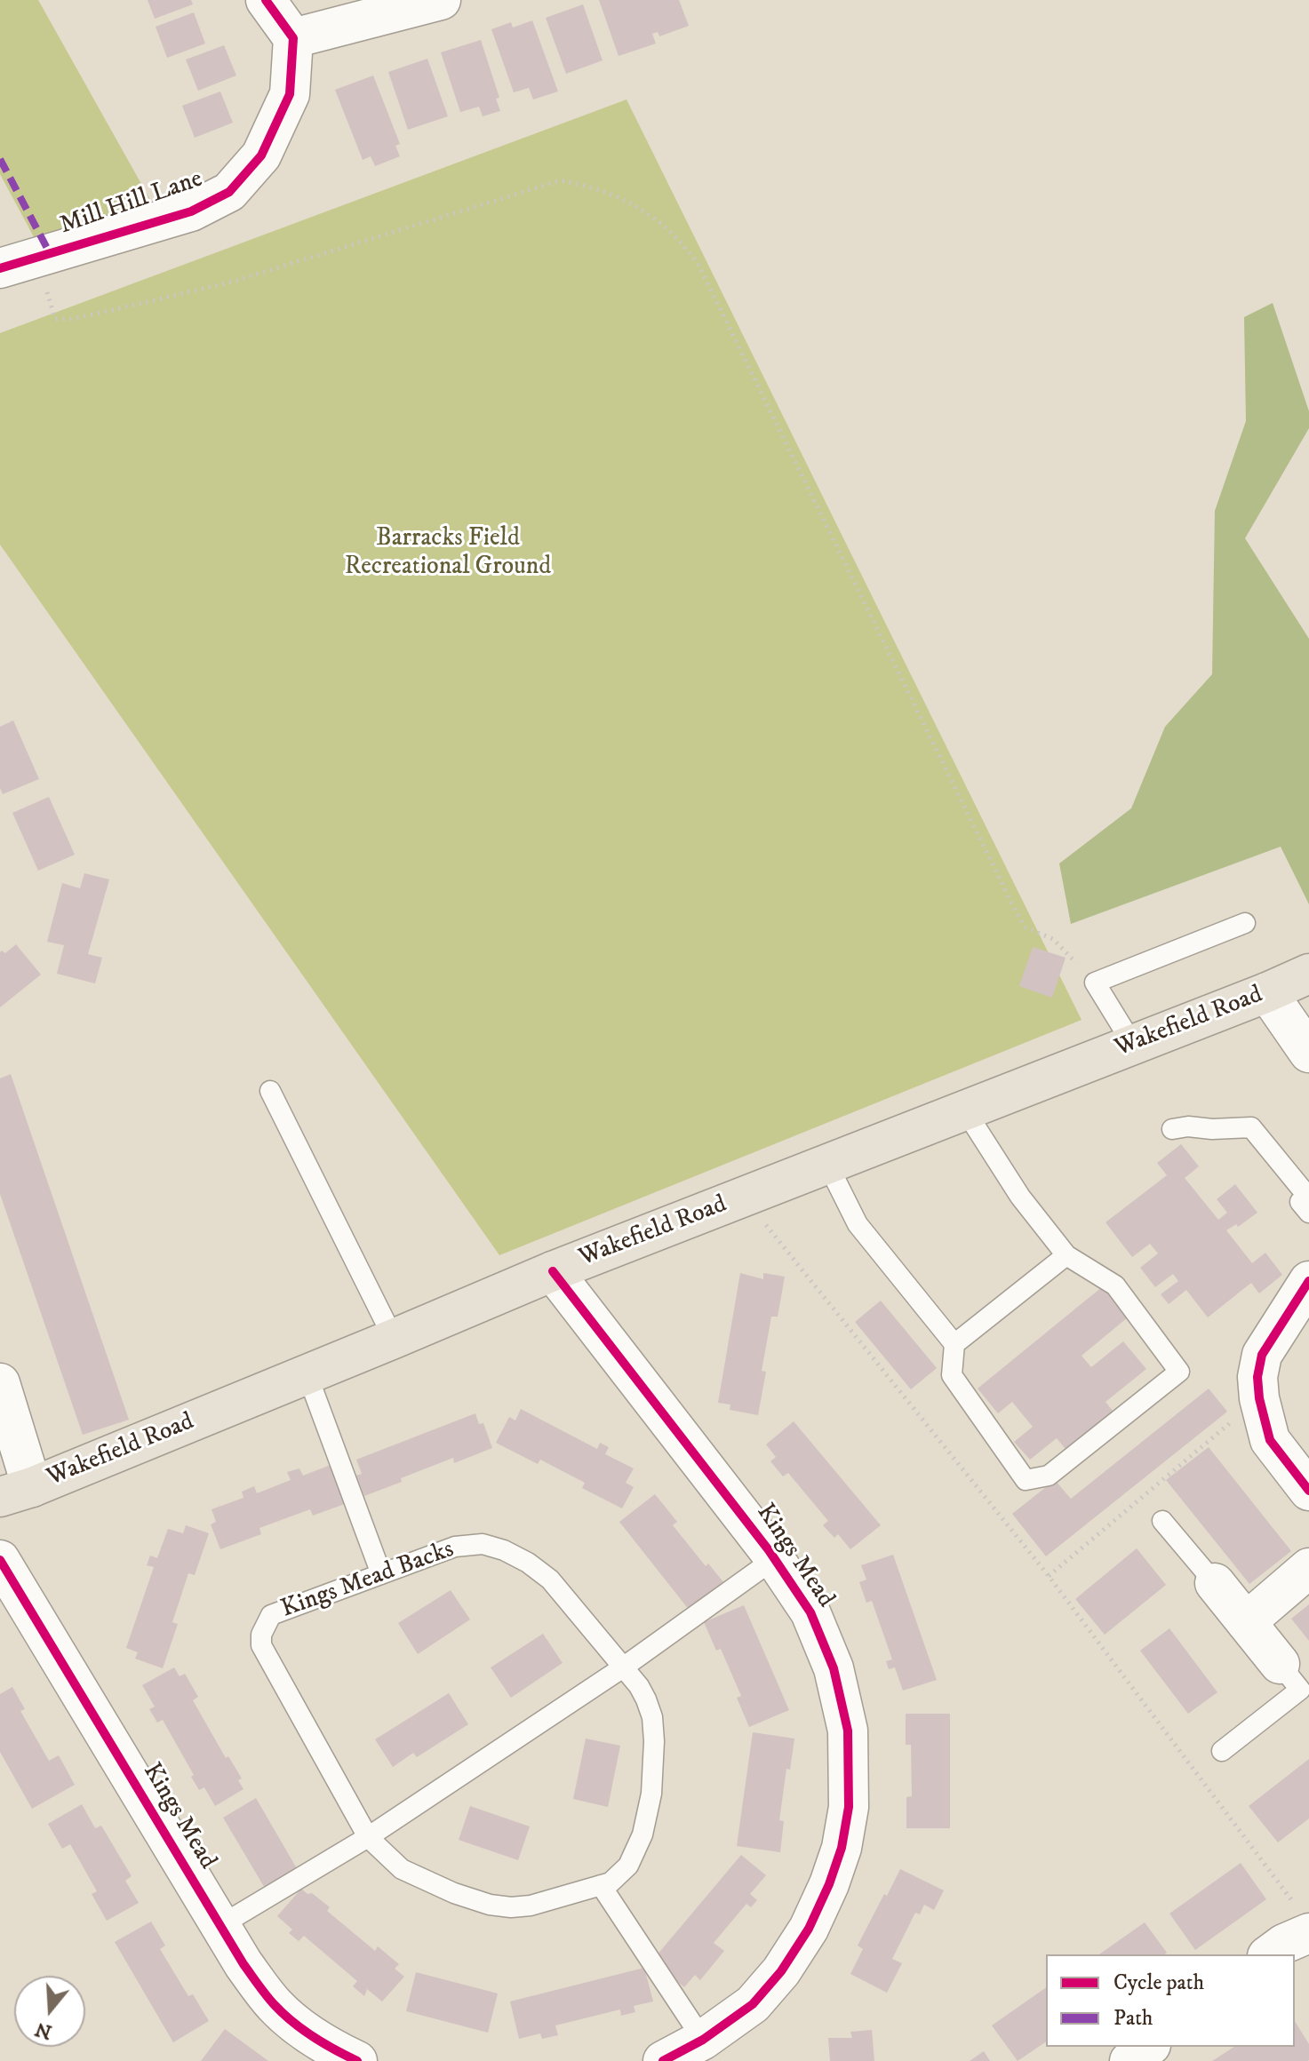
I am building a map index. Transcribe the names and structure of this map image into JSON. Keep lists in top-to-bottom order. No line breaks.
{"streets":{"main road":["Wakefield Road"],"street":["Mill Hill Lane","Kings Mead"],"lane":["Kings Mead Backs"]},"crossings":[["Wakefield Road","Kings Mead"]],"parks":["Barracks Field Recreational Ground"],"legend":["Cycle path","Path"],"north":"bottom"}
